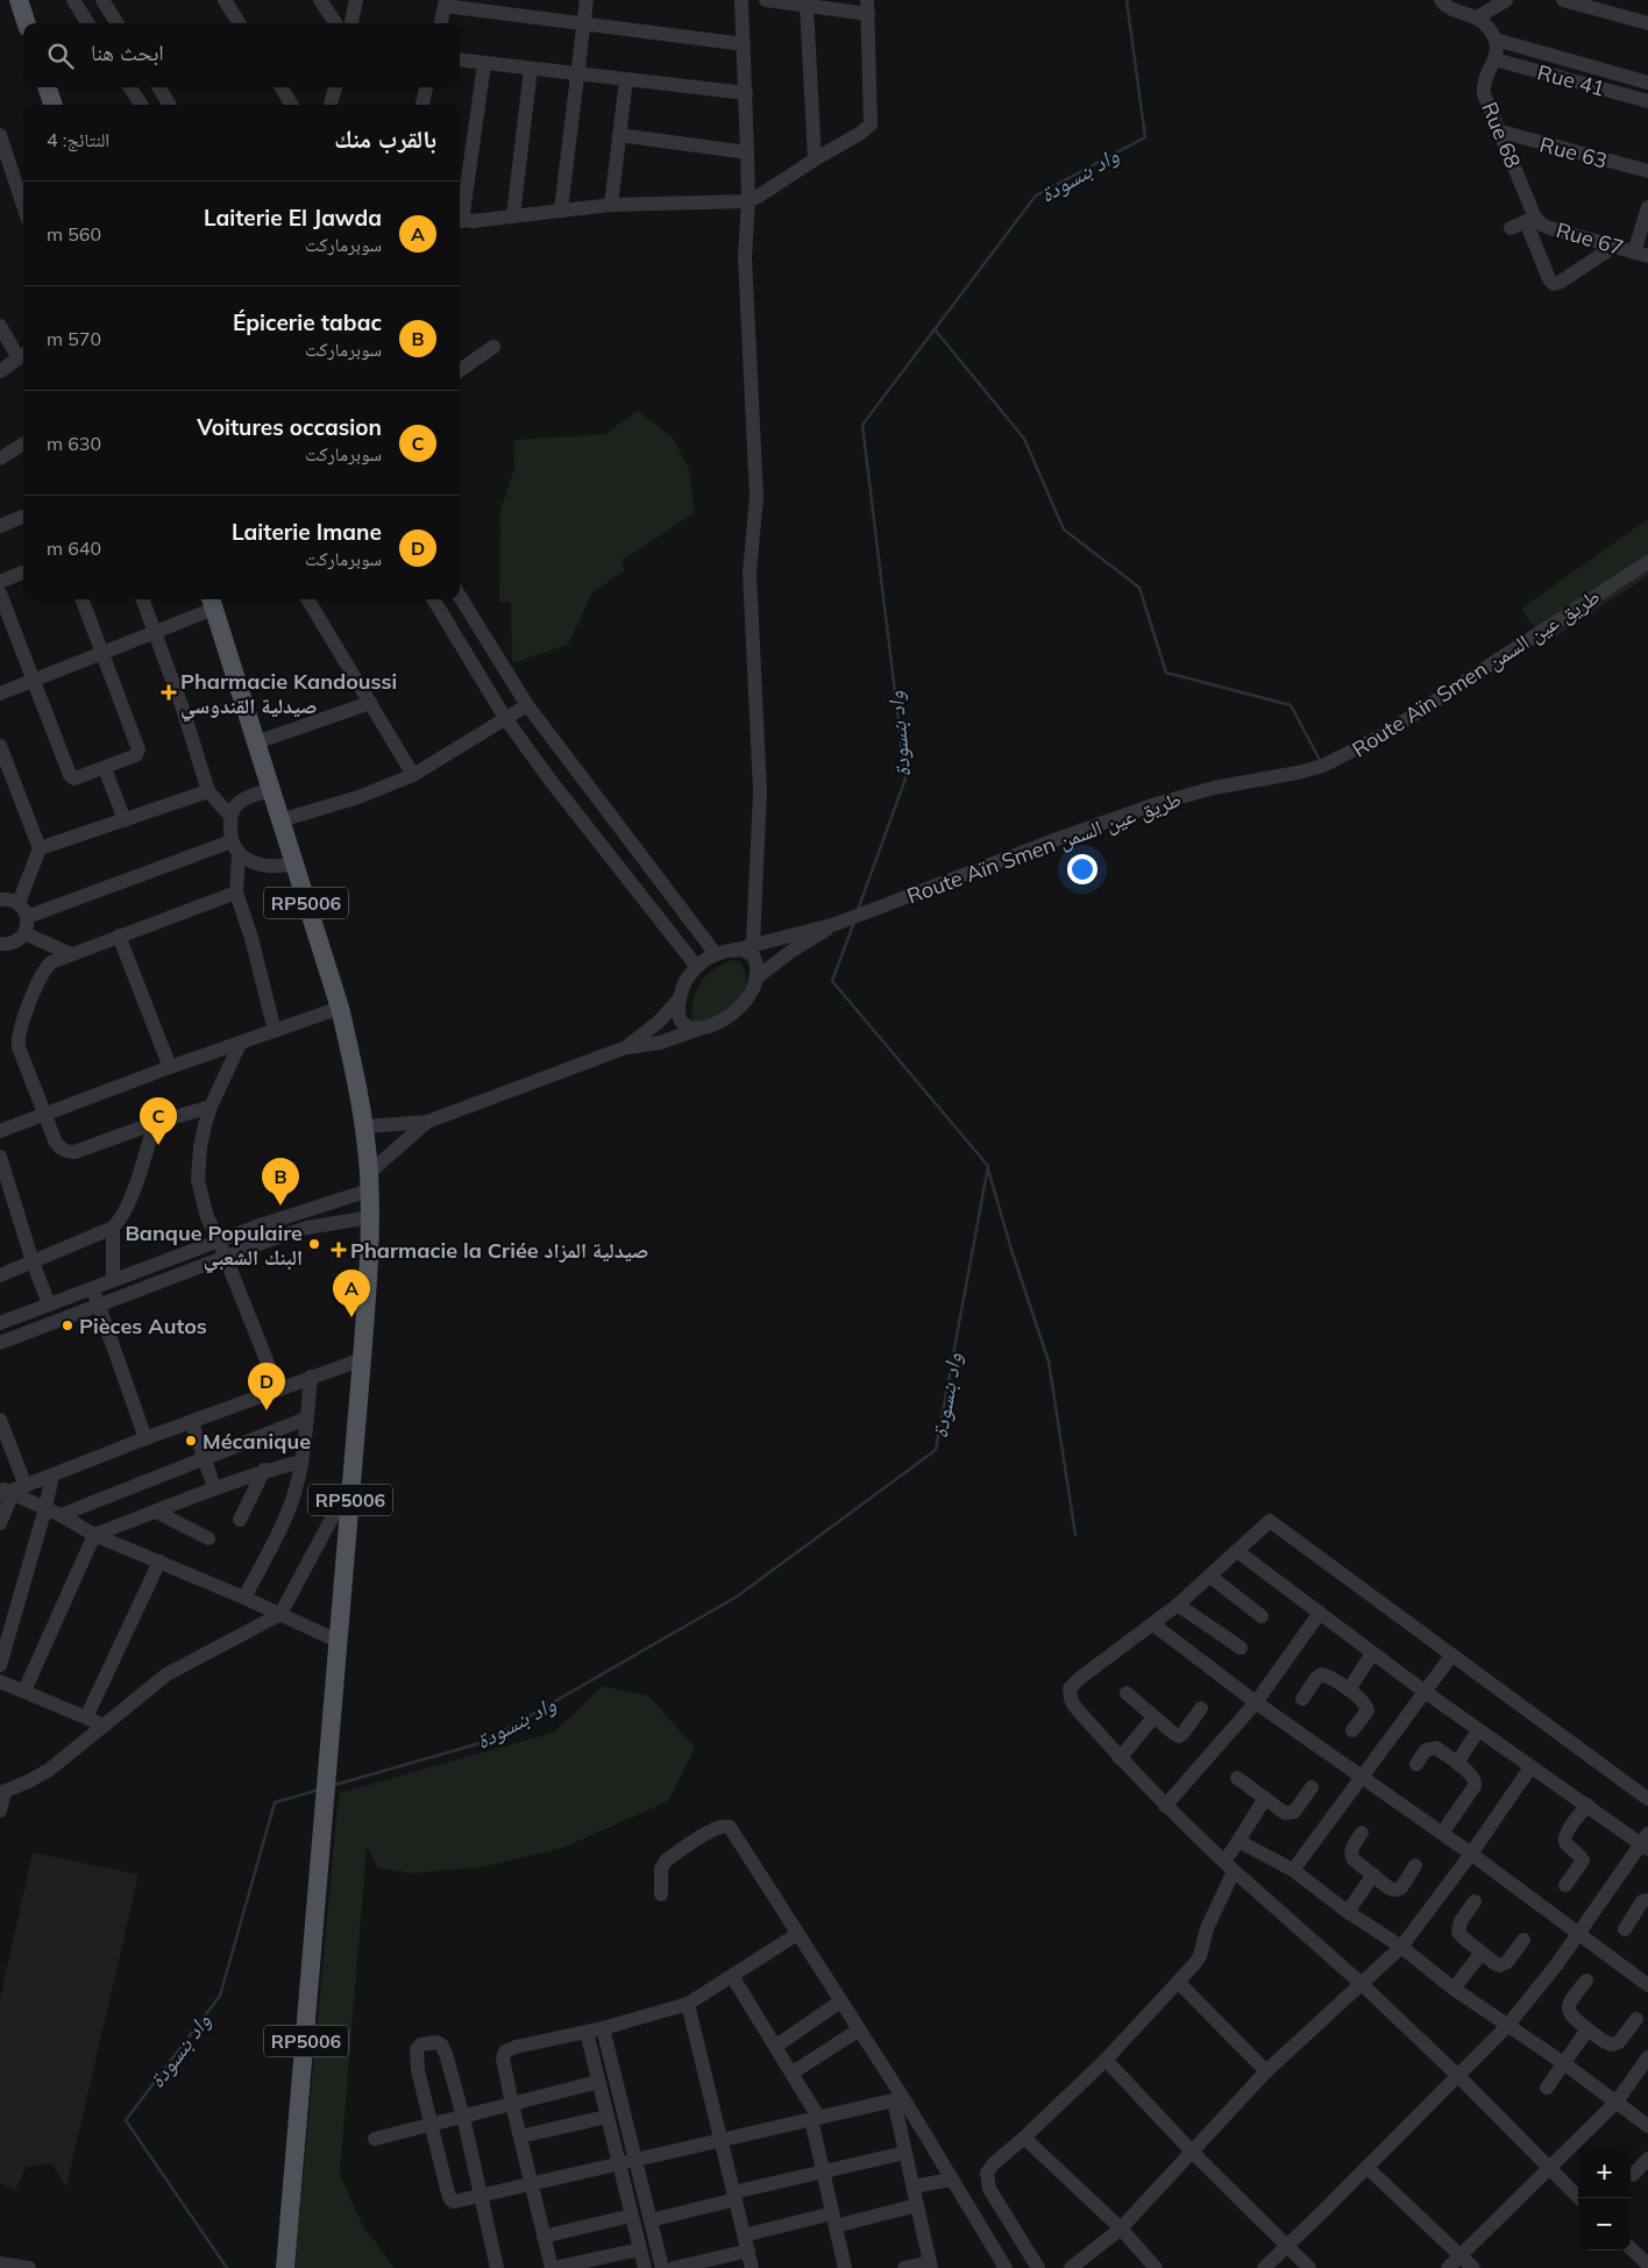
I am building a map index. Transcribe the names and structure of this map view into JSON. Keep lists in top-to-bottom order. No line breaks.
{"streets":{"main road":["RP5006"],"street":["Rue 41","Rue 68","Rue 63","Rue 67","Route Aïn Smen طريق عين السمن"]},"crossings":[["Rue 41","Rue 68"],["Rue 68","Rue 63"],["Rue 68","Rue 67"]],"water":["واد بنسودة"],"places":{"health":["Pharmacie Kandoussi صيدلية القندوسي","Pharmacie la Criée صيدلية المزاد"],"other":["Banque Populaire البنك الشعبي","Pièces Autos","Mécanique"]},"page":{"search":"ابحث هنا","heading":["بالقرب منك","النتائج: 4"],"list":[{"mark":"A","name":"Laiterie El Jawda","note":"سوبرماركت","value":"560 m"},{"mark":"B","name":"Épicerie tabac","note":"سوبرماركت","value":"570 m"},{"mark":"C","name":"Voitures occasion","note":"سوبرماركت","value":"630 m"},{"mark":"D","name":"Laiterie Imane","note":"سوبرماركت","value":"640 m"}],"pins":["C","B","A","D"],"map_buttons":["+","−"]}}
